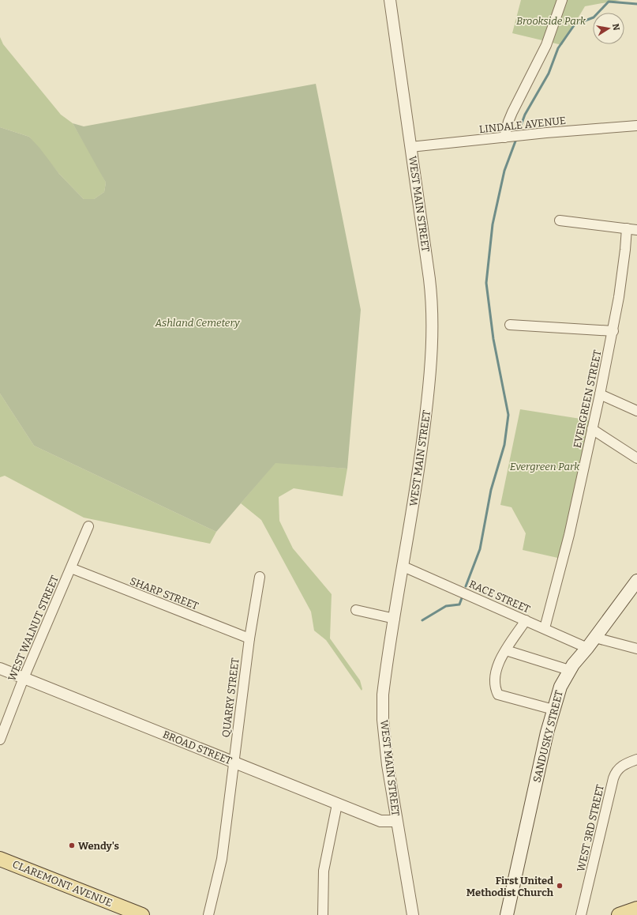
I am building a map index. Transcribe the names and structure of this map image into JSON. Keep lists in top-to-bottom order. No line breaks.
{"streets":{"main road":["SANDUSKY STREET","CLAREMONT AVENUE"],"street":["LINDALE AVENUE","WEST MAIN STREET","EVERGREEN STREET","SHARP STREET","RACE STREET","WEST WALNUT STREET","QUARRY STREET","BROAD STREET","WEST 3RD STREET"]},"crossings":[["LINDALE AVENUE","WEST MAIN STREET"],["WEST MAIN STREET","RACE STREET"],["WEST MAIN STREET","BROAD STREET"],["EVERGREEN STREET","RACE STREET"],["SHARP STREET","WEST WALNUT STREET"],["SHARP STREET","QUARRY STREET"],["RACE STREET","SANDUSKY STREET"],["WEST WALNUT STREET","BROAD STREET"],["QUARRY STREET","BROAD STREET"]],"parks":["Brookside Park","Ashland Cemetery","Evergreen Park"],"places":["Wendy's","First United Methodist Church"],"north":"right"}
